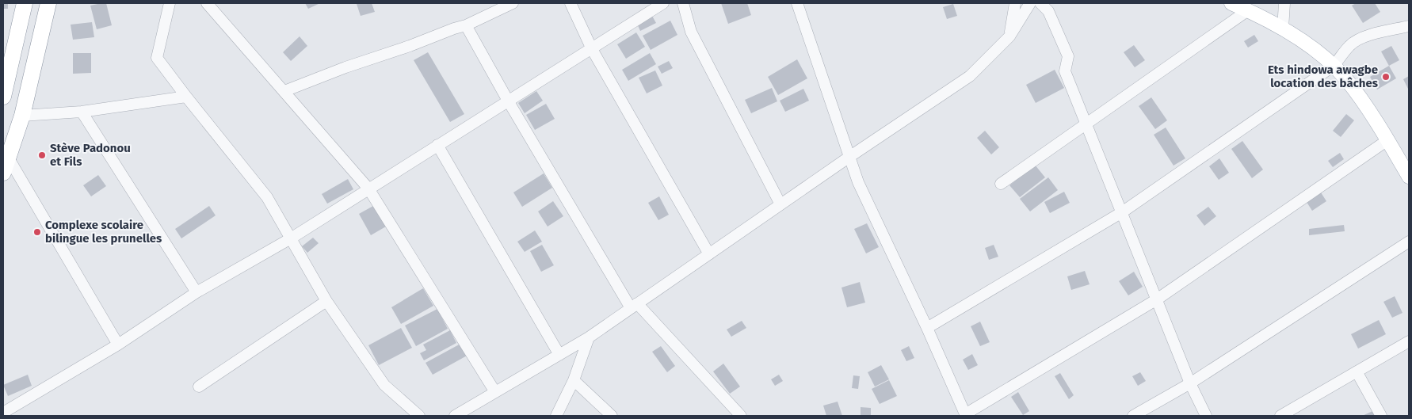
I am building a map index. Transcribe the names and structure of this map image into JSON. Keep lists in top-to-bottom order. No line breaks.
{"places":["Ets hindowa awagbe location des bâches","Stève Padonou et Fils","Complexe scolaire bilingue les prunelles"]}
